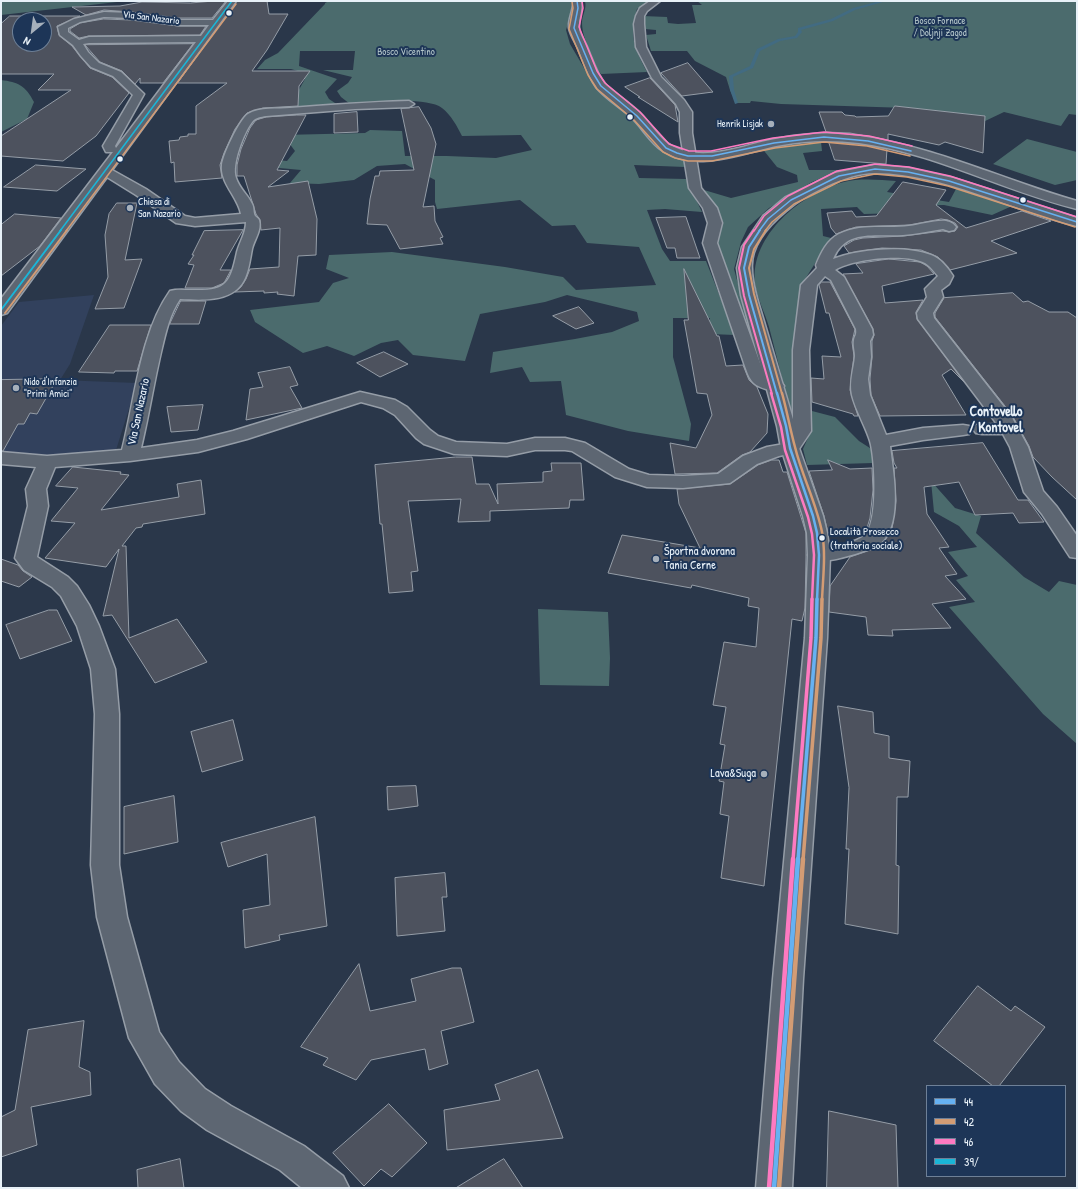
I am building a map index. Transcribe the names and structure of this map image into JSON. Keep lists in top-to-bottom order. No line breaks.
{"streets":{"street":["Via San Nazario"]},"districts":["Contovello / Kontovel"],"parks":["Bosco Fornace / Doljnji Zagod","Bosco Vicentino"],"places":["Henrik Lisjak","Chiesa di San Nazario","Nido d'Infanzia \"Primi Amici\"","Località Prosecco (trattoria sociale)","Športna dvorana Tania Cerne","Lava&Suga"],"lines":["transit line 44","transit line 46","transit line 39/","transit line 42"],"legend":["44","42","46","39/"],"north":"bottom left"}
